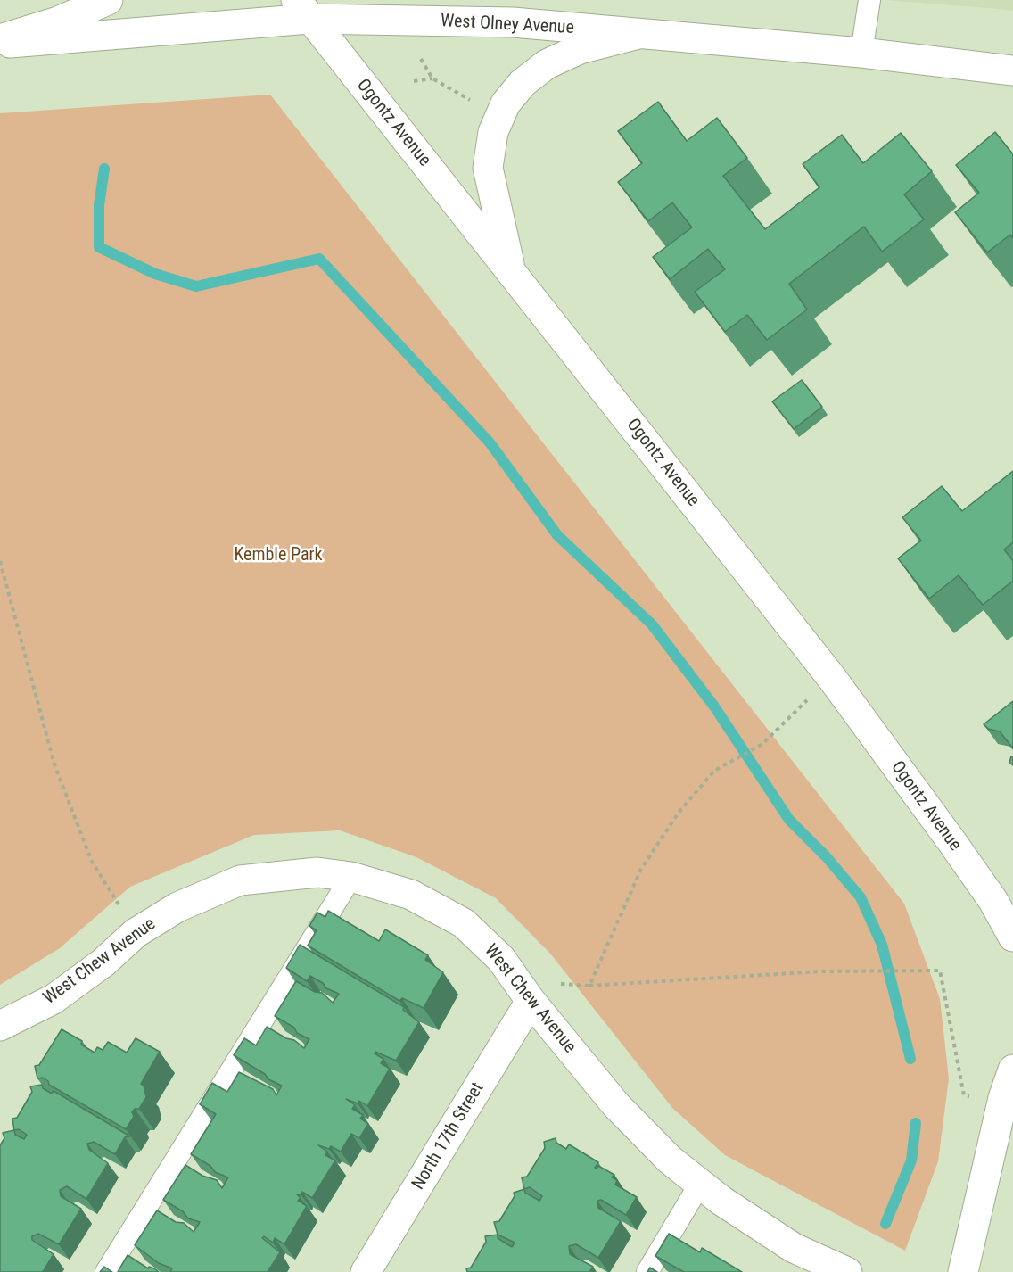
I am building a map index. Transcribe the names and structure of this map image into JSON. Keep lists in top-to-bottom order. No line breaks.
{"streets":{"street":["West Olney Avenue","Ogontz Avenue","West Chew Avenue","North 17th Street"]},"crossings":[["West Olney Avenue","Ogontz Avenue"],["West Chew Avenue","North 17th Street"]],"parks":["Kemble Park"]}
